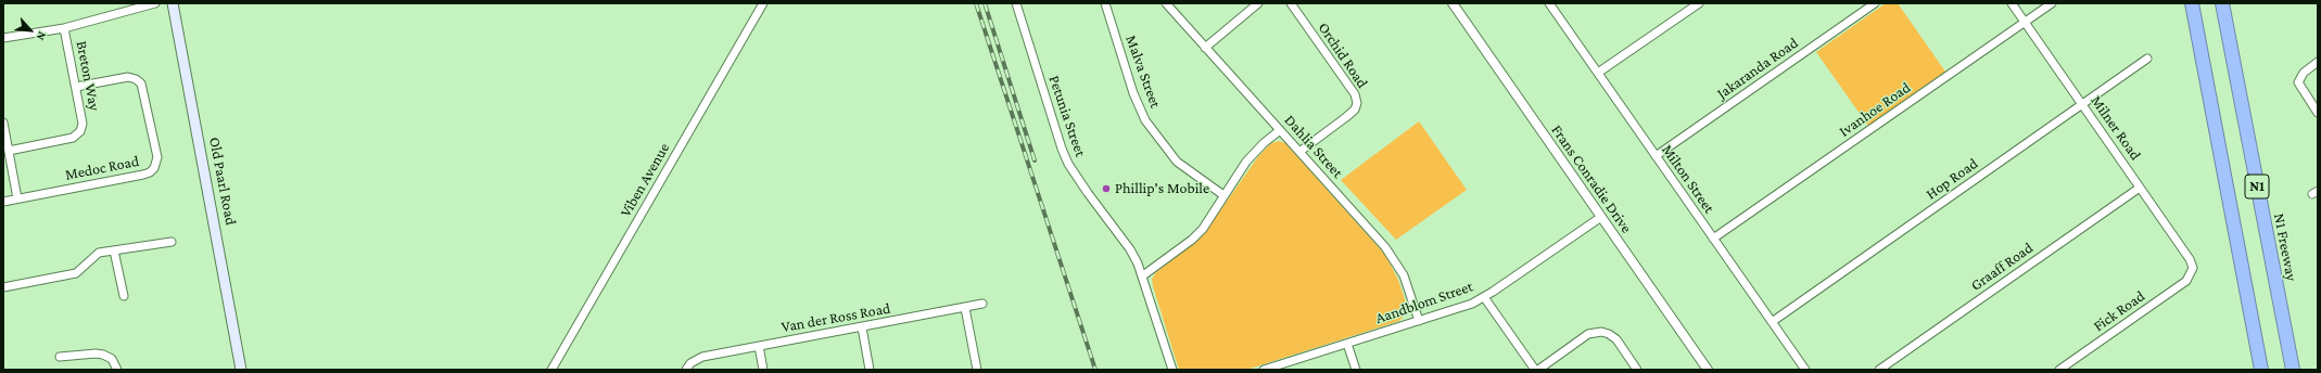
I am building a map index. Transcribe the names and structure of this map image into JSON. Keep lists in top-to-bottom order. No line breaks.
{"streets":{"highway":["N1","N1 Freeway"],"main road":["Old Paarl Road"],"street":["Orchid Road","Jakaranda Road","Malva Street","Breton Way","Ivanhoe Road","Petunia Street","Milner Road","Dahlia Street","Medoc Road","Frans Conradie Drive","Milton Street","Hop Road","Viben Avenue","Graaff Road","Aandblom Street","Fick Road","Van der Ross Road"]},"crossings":[["Orchid Road","Dahlia Street"],["Jakaranda Road","Milton Street"],["Breton Way","Medoc Road"],["Ivanhoe Road","Milner Road"],["Ivanhoe Road","Milton Street"],["Milner Road","Hop Road"],["Milner Road","Graaff Road"],["Milner Road","Fick Road"],["Dahlia Street","Aandblom Street"],["Frans Conradie Drive","Aandblom Street"],["Milton Street","Hop Road"]],"places":["Phillip's Mobile"],"north":"bottom right"}
